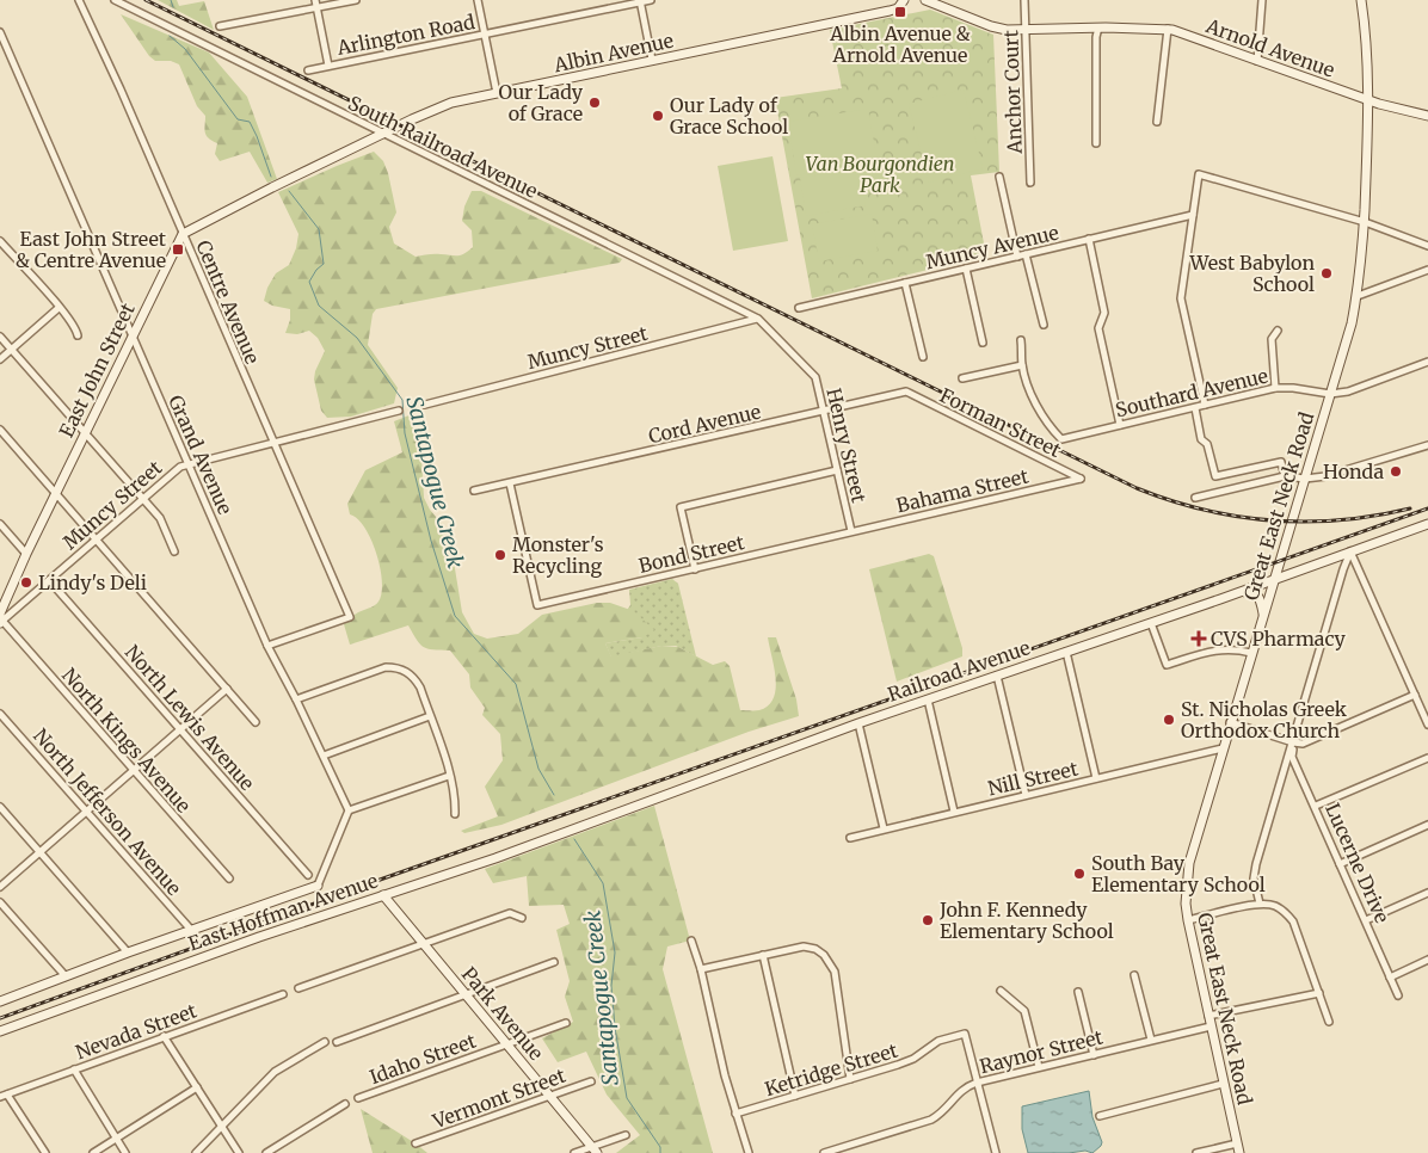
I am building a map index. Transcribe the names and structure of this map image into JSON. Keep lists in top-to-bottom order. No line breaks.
{"streets":{"main road":["Arnold Avenue","Albin Avenue","East John Street","Great East Neck Road","Railroad Avenue","East Hoffman Avenue","Park Avenue"],"street":["Arlington Road","Anchor Court","South Railroad Avenue","Muncy Avenue","Centre Avenue","Muncy Street","Southard Avenue","Forman Street","Cord Avenue","Henry Street","Grand Avenue","Bahama Street","Bond Street","North Lewis Avenue","North Kings Avenue","Nill Street","North Jefferson Avenue","Lucerne Drive","Nevada Street","Raynor Street","Idaho Street","Ketridge Street","Vermont Street"]},"crossings":[["Arnold Avenue","Anchor Court"],["Arnold Avenue","Great East Neck Road"],["Albin Avenue","South Railroad Avenue"],["Albin Avenue","Centre Avenue"],["Albin Avenue","East John Street"],["South Railroad Avenue","Muncy Street"],["South Railroad Avenue","Henry Street"],["Centre Avenue","Muncy Street"],["Centre Avenue","East John Street"],["Centre Avenue","Grand Avenue"],["Muncy Street","East John Street"],["Muncy Street","Henry Street"],["Muncy Street","Grand Avenue"],["Muncy Street","North Lewis Avenue"],["Muncy Street","North Kings Avenue"],["East John Street","Grand Avenue"],["East John Street","North Kings Avenue"],["Southard Avenue","Great East Neck Road"],["Forman Street","Cord Avenue"],["Forman Street","Bahama Street"],["Cord Avenue","Henry Street"],["Cord Avenue","Bond Street"],["Henry Street","Bahama Street"],["Henry Street","Bond Street"],["Bahama Street","Bond Street"],["Great East Neck Road","Railroad Avenue"],["Great East Neck Road","Nill Street"],["Great East Neck Road","Raynor Street"],["Railroad Avenue","East Hoffman Avenue"],["North Jefferson Avenue","East Hoffman Avenue"],["East Hoffman Avenue","Park Avenue"],["Park Avenue","Idaho Street"],["Park Avenue","Vermont Street"],["Raynor Street","Ketridge Street"]],"water":["Santapogue Creek"],"parks":["Van Bourgondien Park"],"places":{"transit":["Albin Avenue & Arnold Avenue","East John Street & Centre Avenue"],"other":["Our Lady of Grace","Our Lady of Grace School","West Babylon School","Honda","Monster's Recycling","Lindy's Deli","St. Nicholas Greek Orthodox Church","South Bay Elementary School","John F. Kennedy Elementary School"],"health":["CVS Pharmacy"]}}
